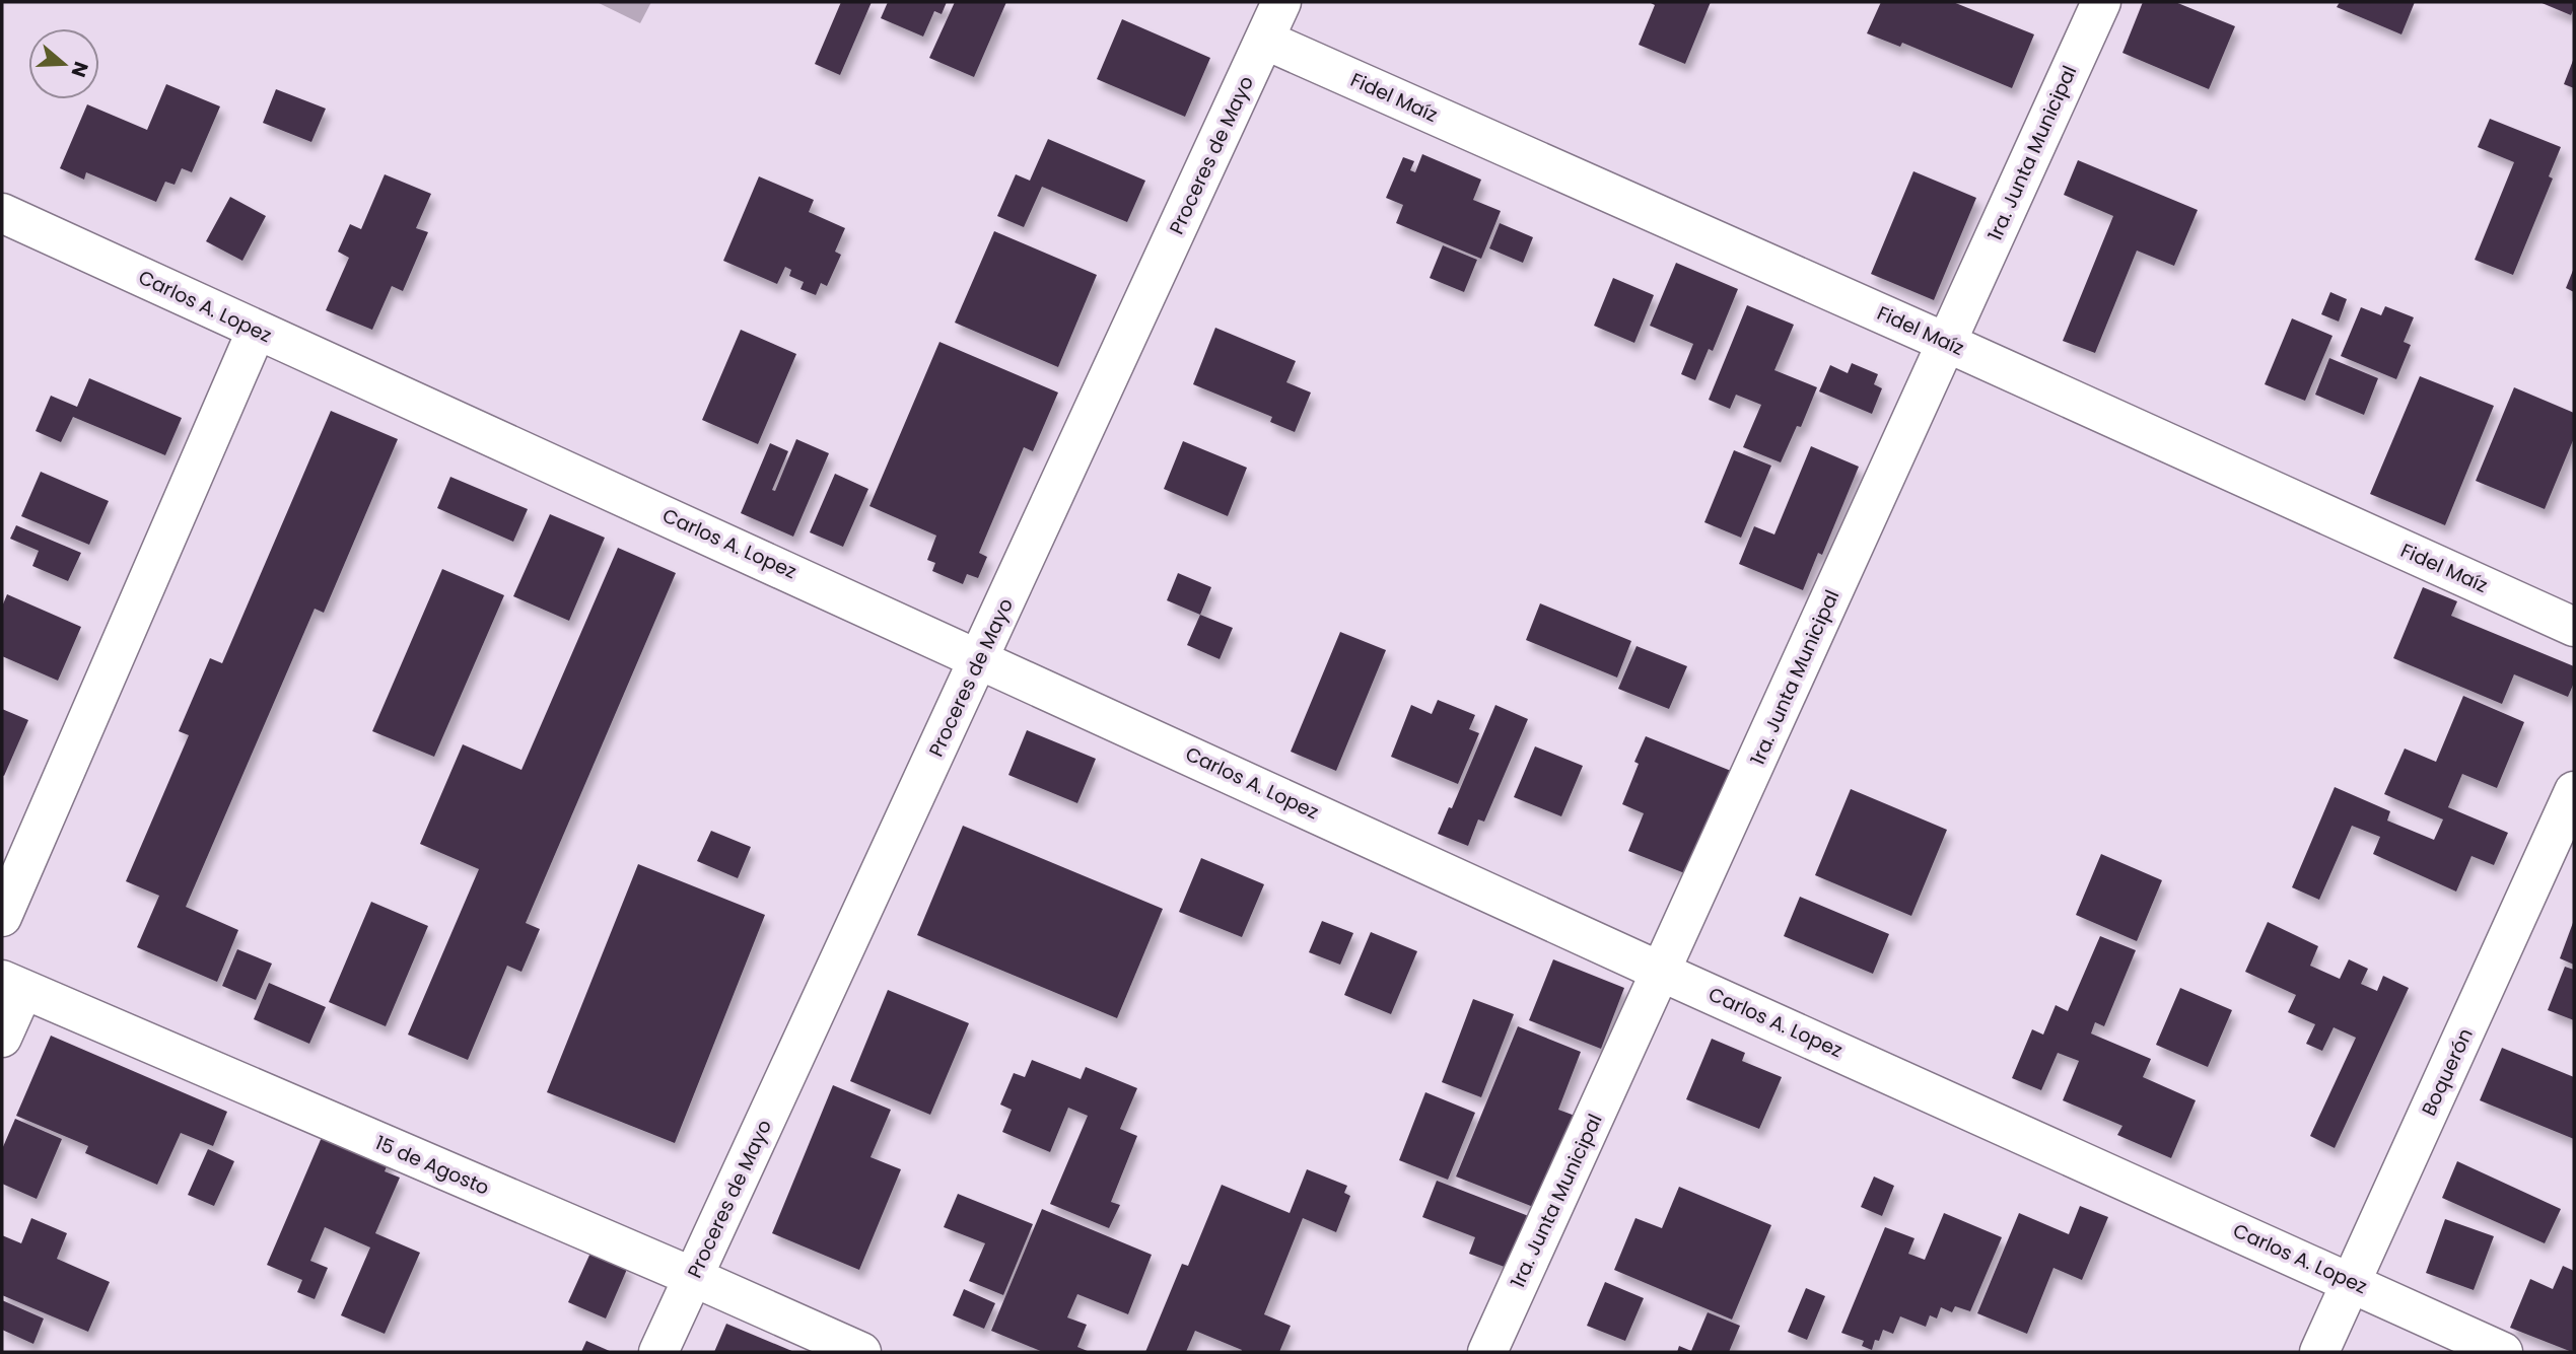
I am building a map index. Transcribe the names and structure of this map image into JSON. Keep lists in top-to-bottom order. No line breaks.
{"streets":{"street":["Fidel Maíz","1ra. Junta Municipal","Proceres de Mayo","Carlos A. Lopez","Boquerón","15 de Agosto"]},"crossings":[["Fidel Maíz","1ra. Junta Municipal"],["Fidel Maíz","Proceres de Mayo"],["1ra. Junta Municipal","Carlos A. Lopez"],["Proceres de Mayo","Carlos A. Lopez"],["Proceres de Mayo","15 de Agosto"],["Carlos A. Lopez","Boquerón"]],"north":"right"}
